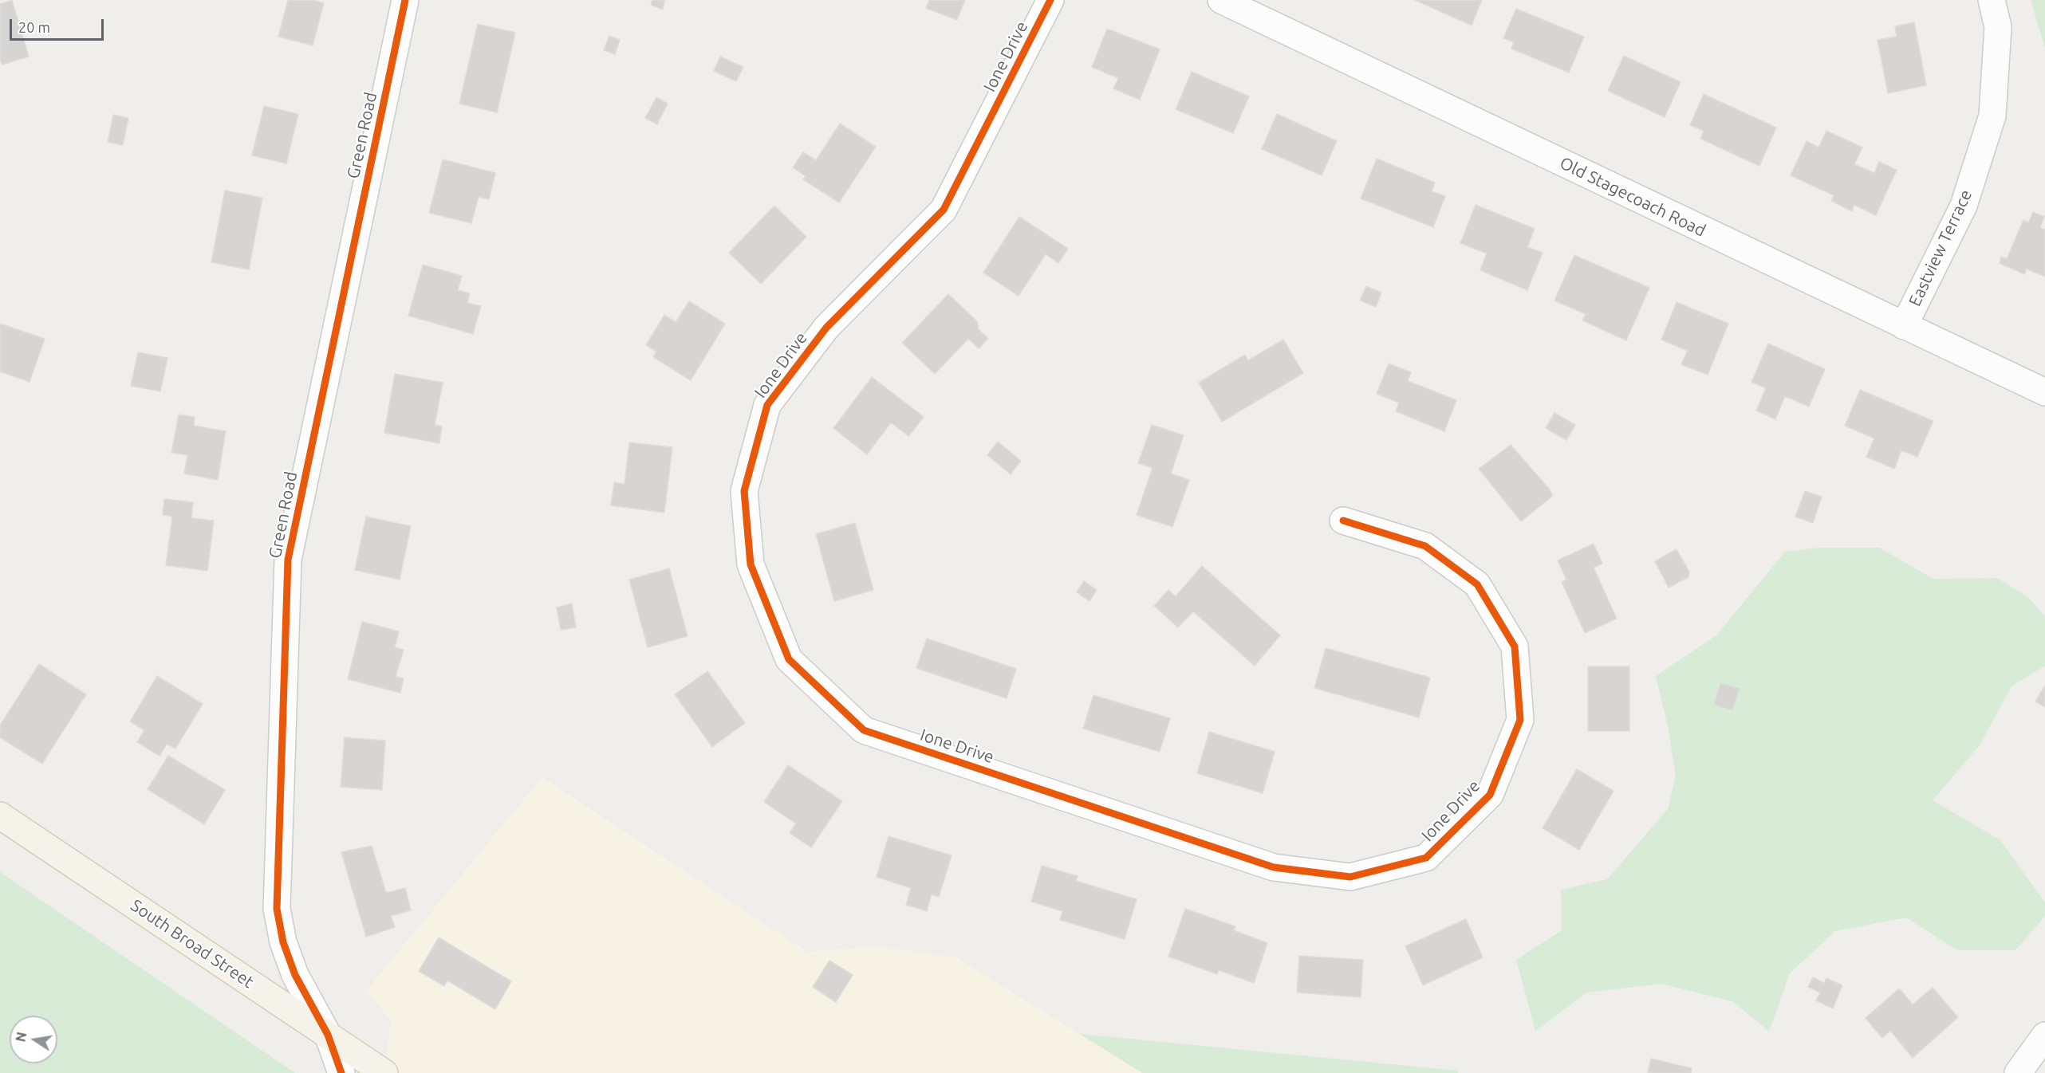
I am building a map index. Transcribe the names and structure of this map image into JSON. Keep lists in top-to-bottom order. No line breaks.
{"streets":{"main road":["South Broad Street"],"street":["Ione Drive","Green Road","Old Stagecoach Road","Eastview Terrace"]},"crossings":[["Green Road","South Broad Street"],["Old Stagecoach Road","Eastview Terrace"]],"scale_bar":"20 m","north":"left"}
